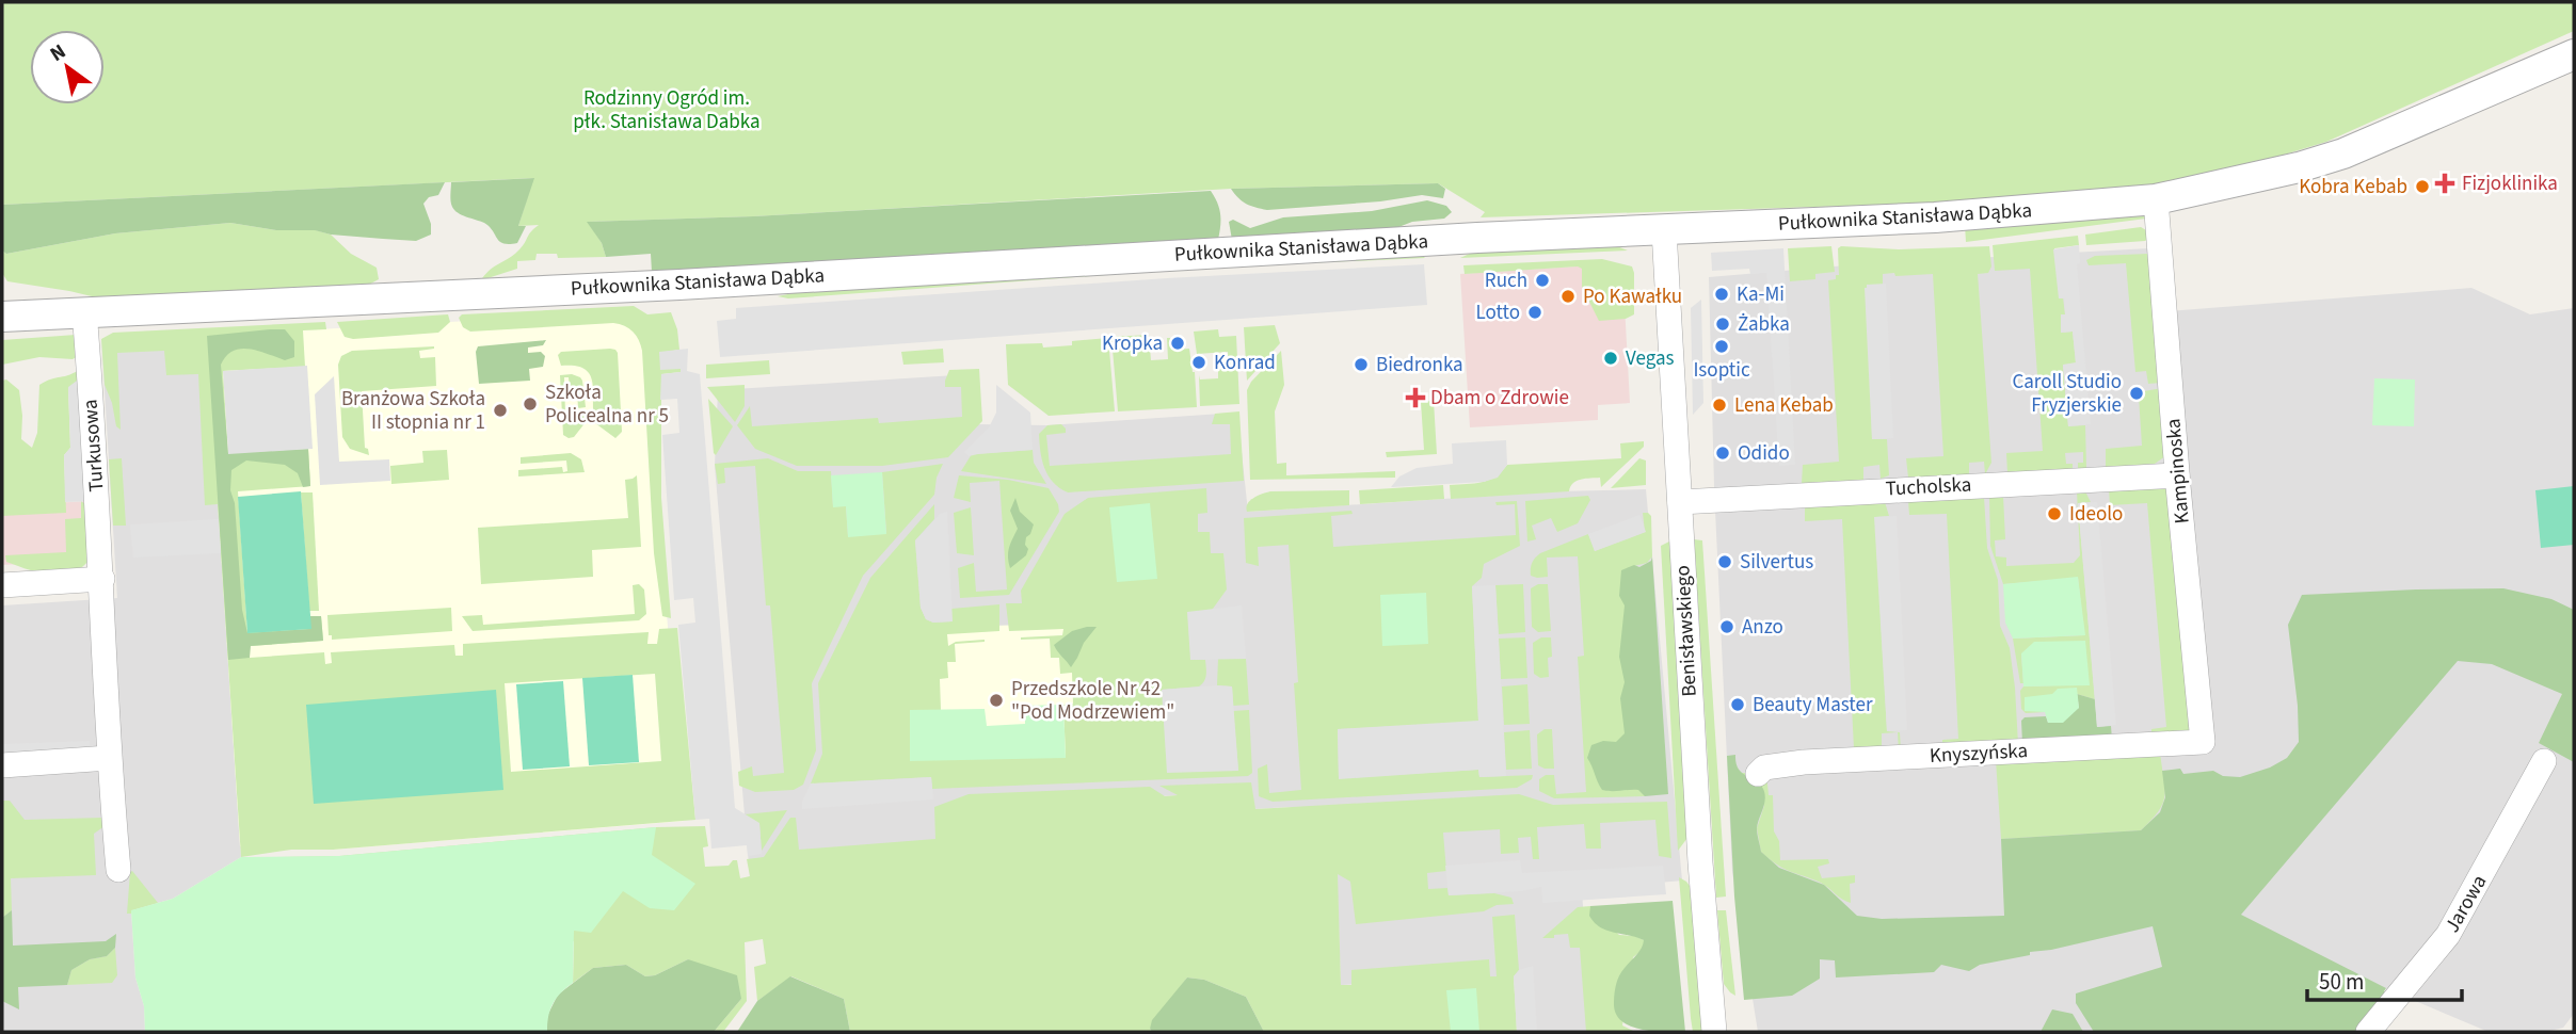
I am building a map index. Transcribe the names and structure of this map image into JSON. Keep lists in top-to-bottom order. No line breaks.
{"streets":{"street":["Pułkownika Stanisława Dąbka","Turkusowa","Kampinoska","Tucholska","Benisławskiego","Knyszyńska","Jarowa"]},"crossings":[["Pułkownika Stanisława Dąbka","Turkusowa"],["Pułkownika Stanisława Dąbka","Kampinoska"],["Pułkownika Stanisława Dąbka","Benisławskiego"],["Kampinoska","Tucholska"],["Kampinoska","Knyszyńska"],["Tucholska","Benisławskiego"]],"parks":["Rodzinny Ogród im. płk. Stanisława Dabka"],"places":{"health":["Fizjoklinika","Dbam o Zdrowie"],"other":["Kobra Kebab","Ruch","Ka-Mi","Po Kawałku","Lotto","Żabka","Kropka","Isoptic","Vegas","Konrad","Biedronka","Caroll Studio Fryzjerskie","Szkoła Policealna nr 5","Lena Kebab","Branżowa Szkoła II stopnia nr 1","Odido","Ideolo","Silvertus","Anzo","Przedszkole Nr 42 \"Pod Modrzewiem\"","Beauty Master"]},"scale_bar":"50 m","north":"top left"}
